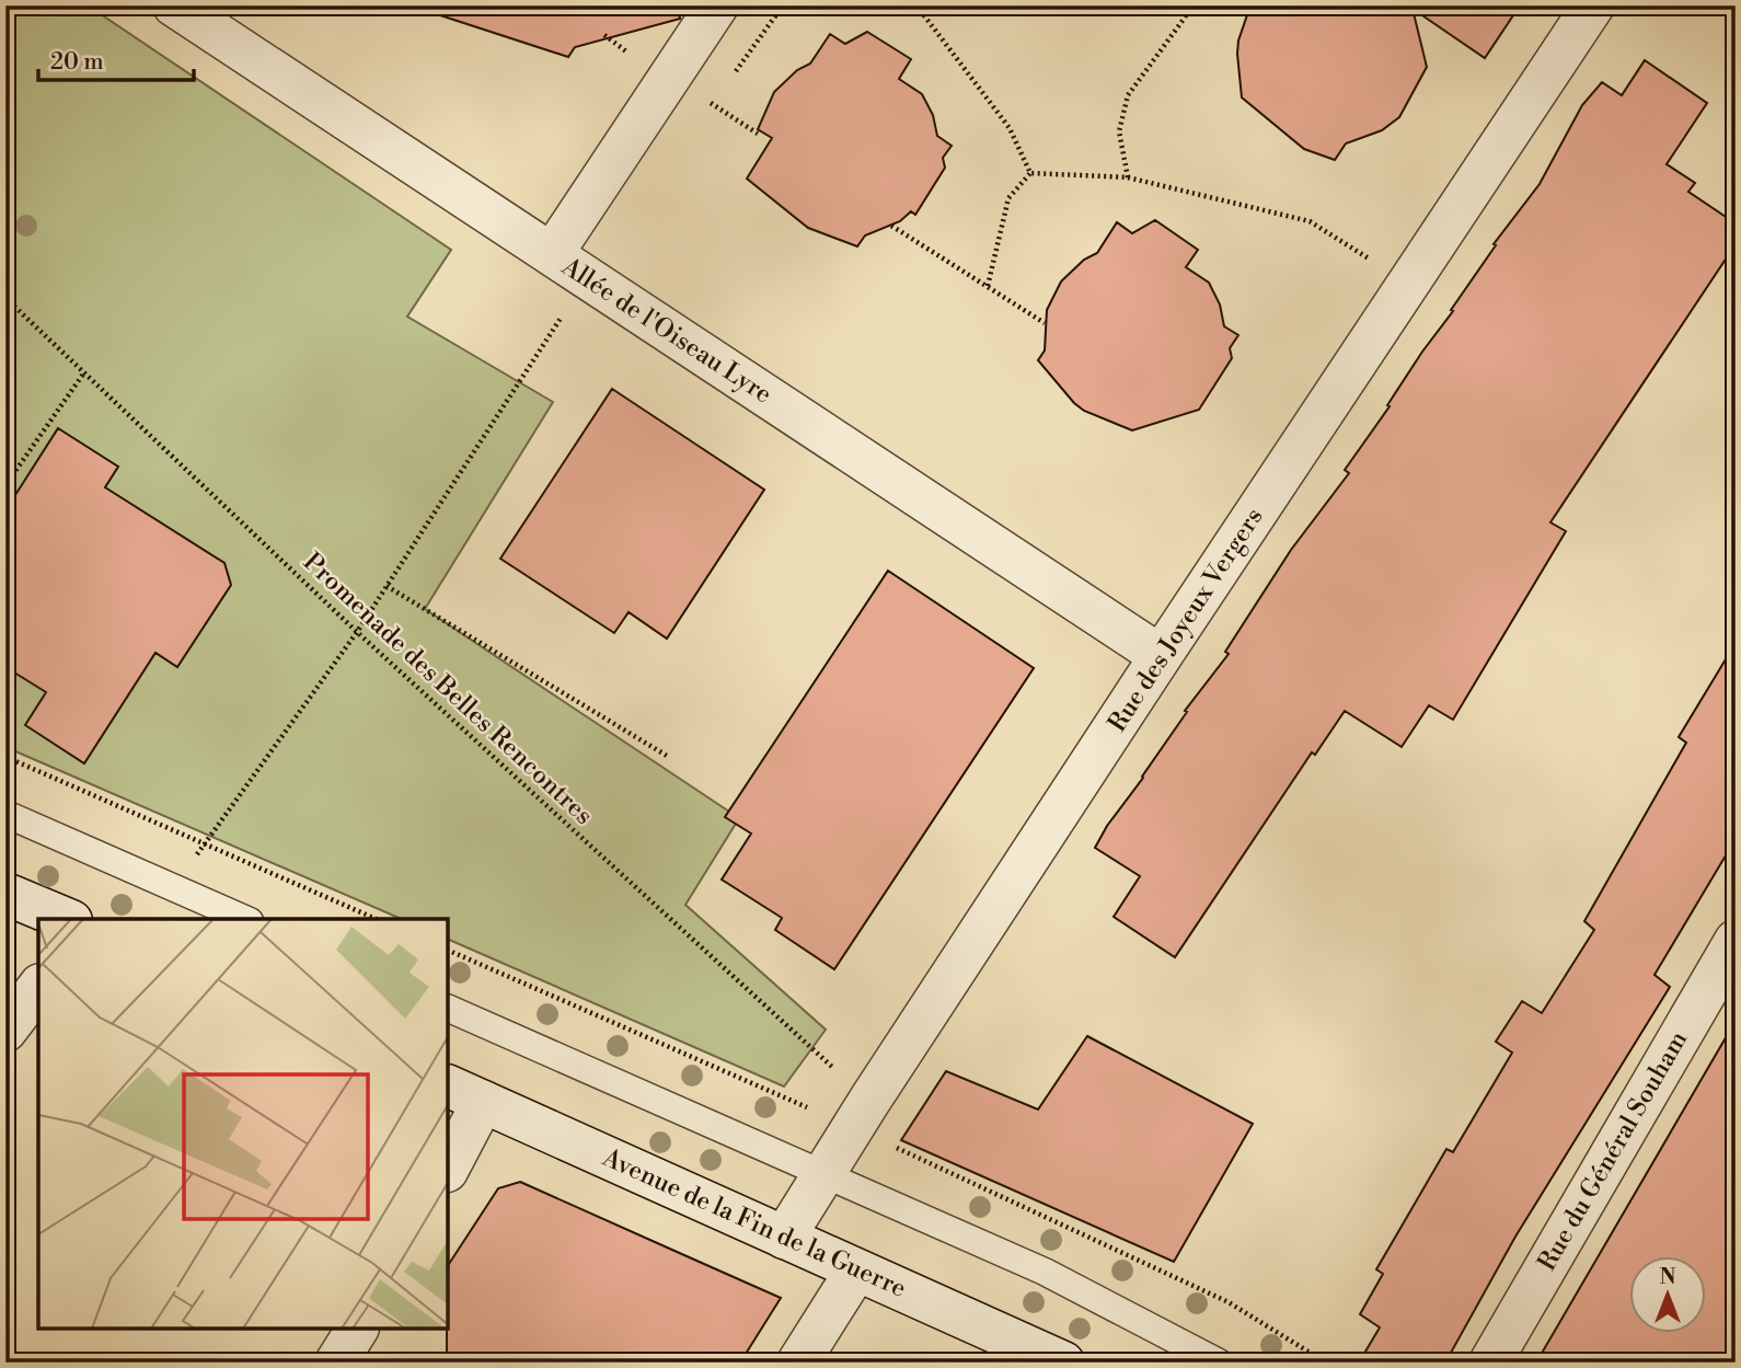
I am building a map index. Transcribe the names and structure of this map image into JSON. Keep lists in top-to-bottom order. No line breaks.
{"streets":{"street":["Allée de l'Oiseau Lyre","Rue des Joyeux Vergers","Rue du Général Souham","Avenue de la Fin de la Guerre"],"path":["Promenade des Belles Rencontres"]},"crossings":[["Allée de l'Oiseau Lyre","Rue des Joyeux Vergers"],["Rue des Joyeux Vergers","Promenade des Belles Rencontres"],["Rue des Joyeux Vergers","Avenue de la Fin de la Guerre"]],"scale_bar":"20 m","north":"top"}
